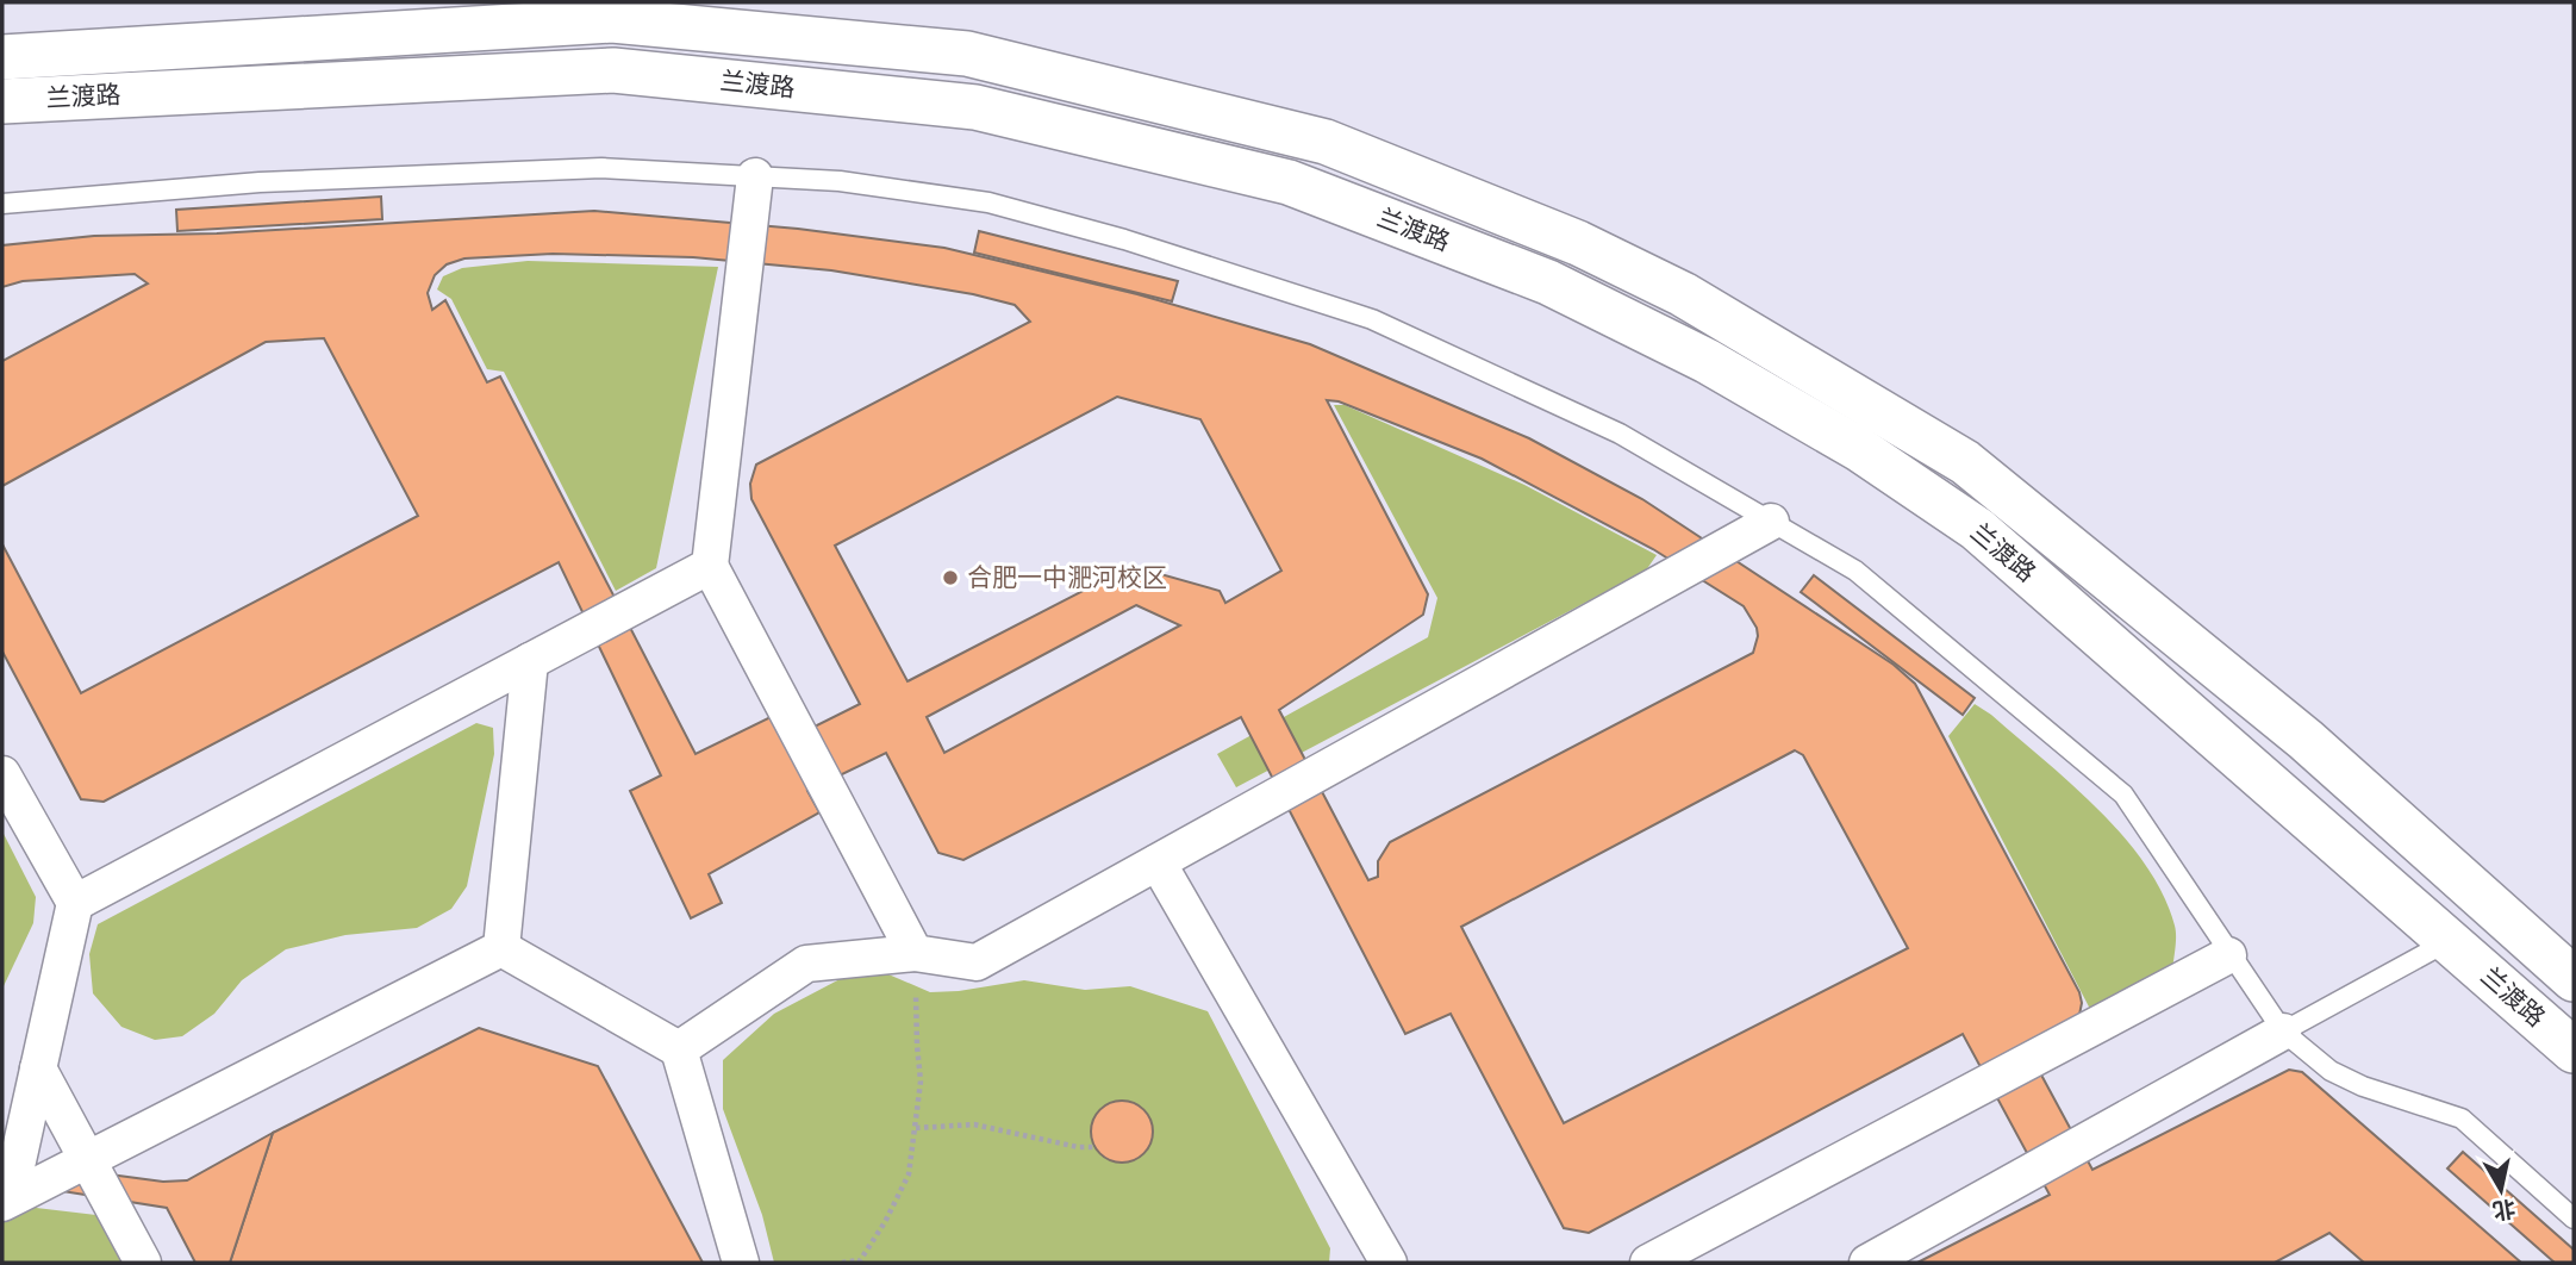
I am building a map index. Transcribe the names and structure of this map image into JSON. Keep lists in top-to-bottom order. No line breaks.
{"streets":{"street":["兰渡路"]},"places":["合肥一中淝河校区"],"north":"bottom"}
